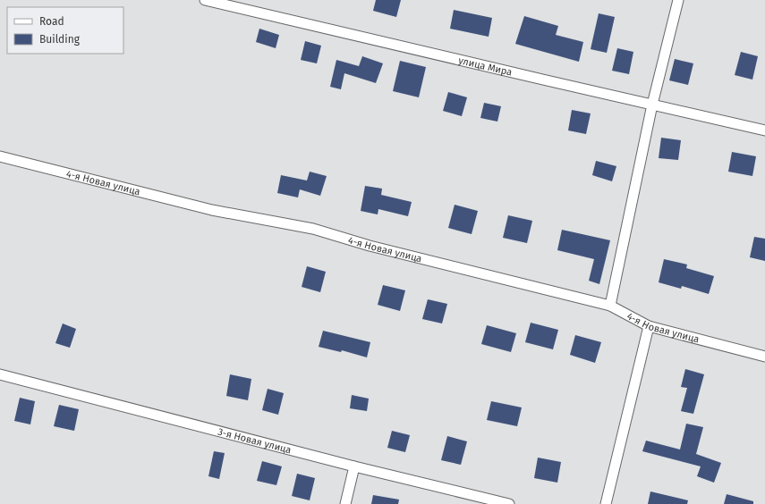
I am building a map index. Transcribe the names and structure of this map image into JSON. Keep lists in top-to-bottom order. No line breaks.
{"streets":{"street":["улица Мира","4-я Новая улица","3-я Новая улица"]},"legend":["Road","Building"]}
